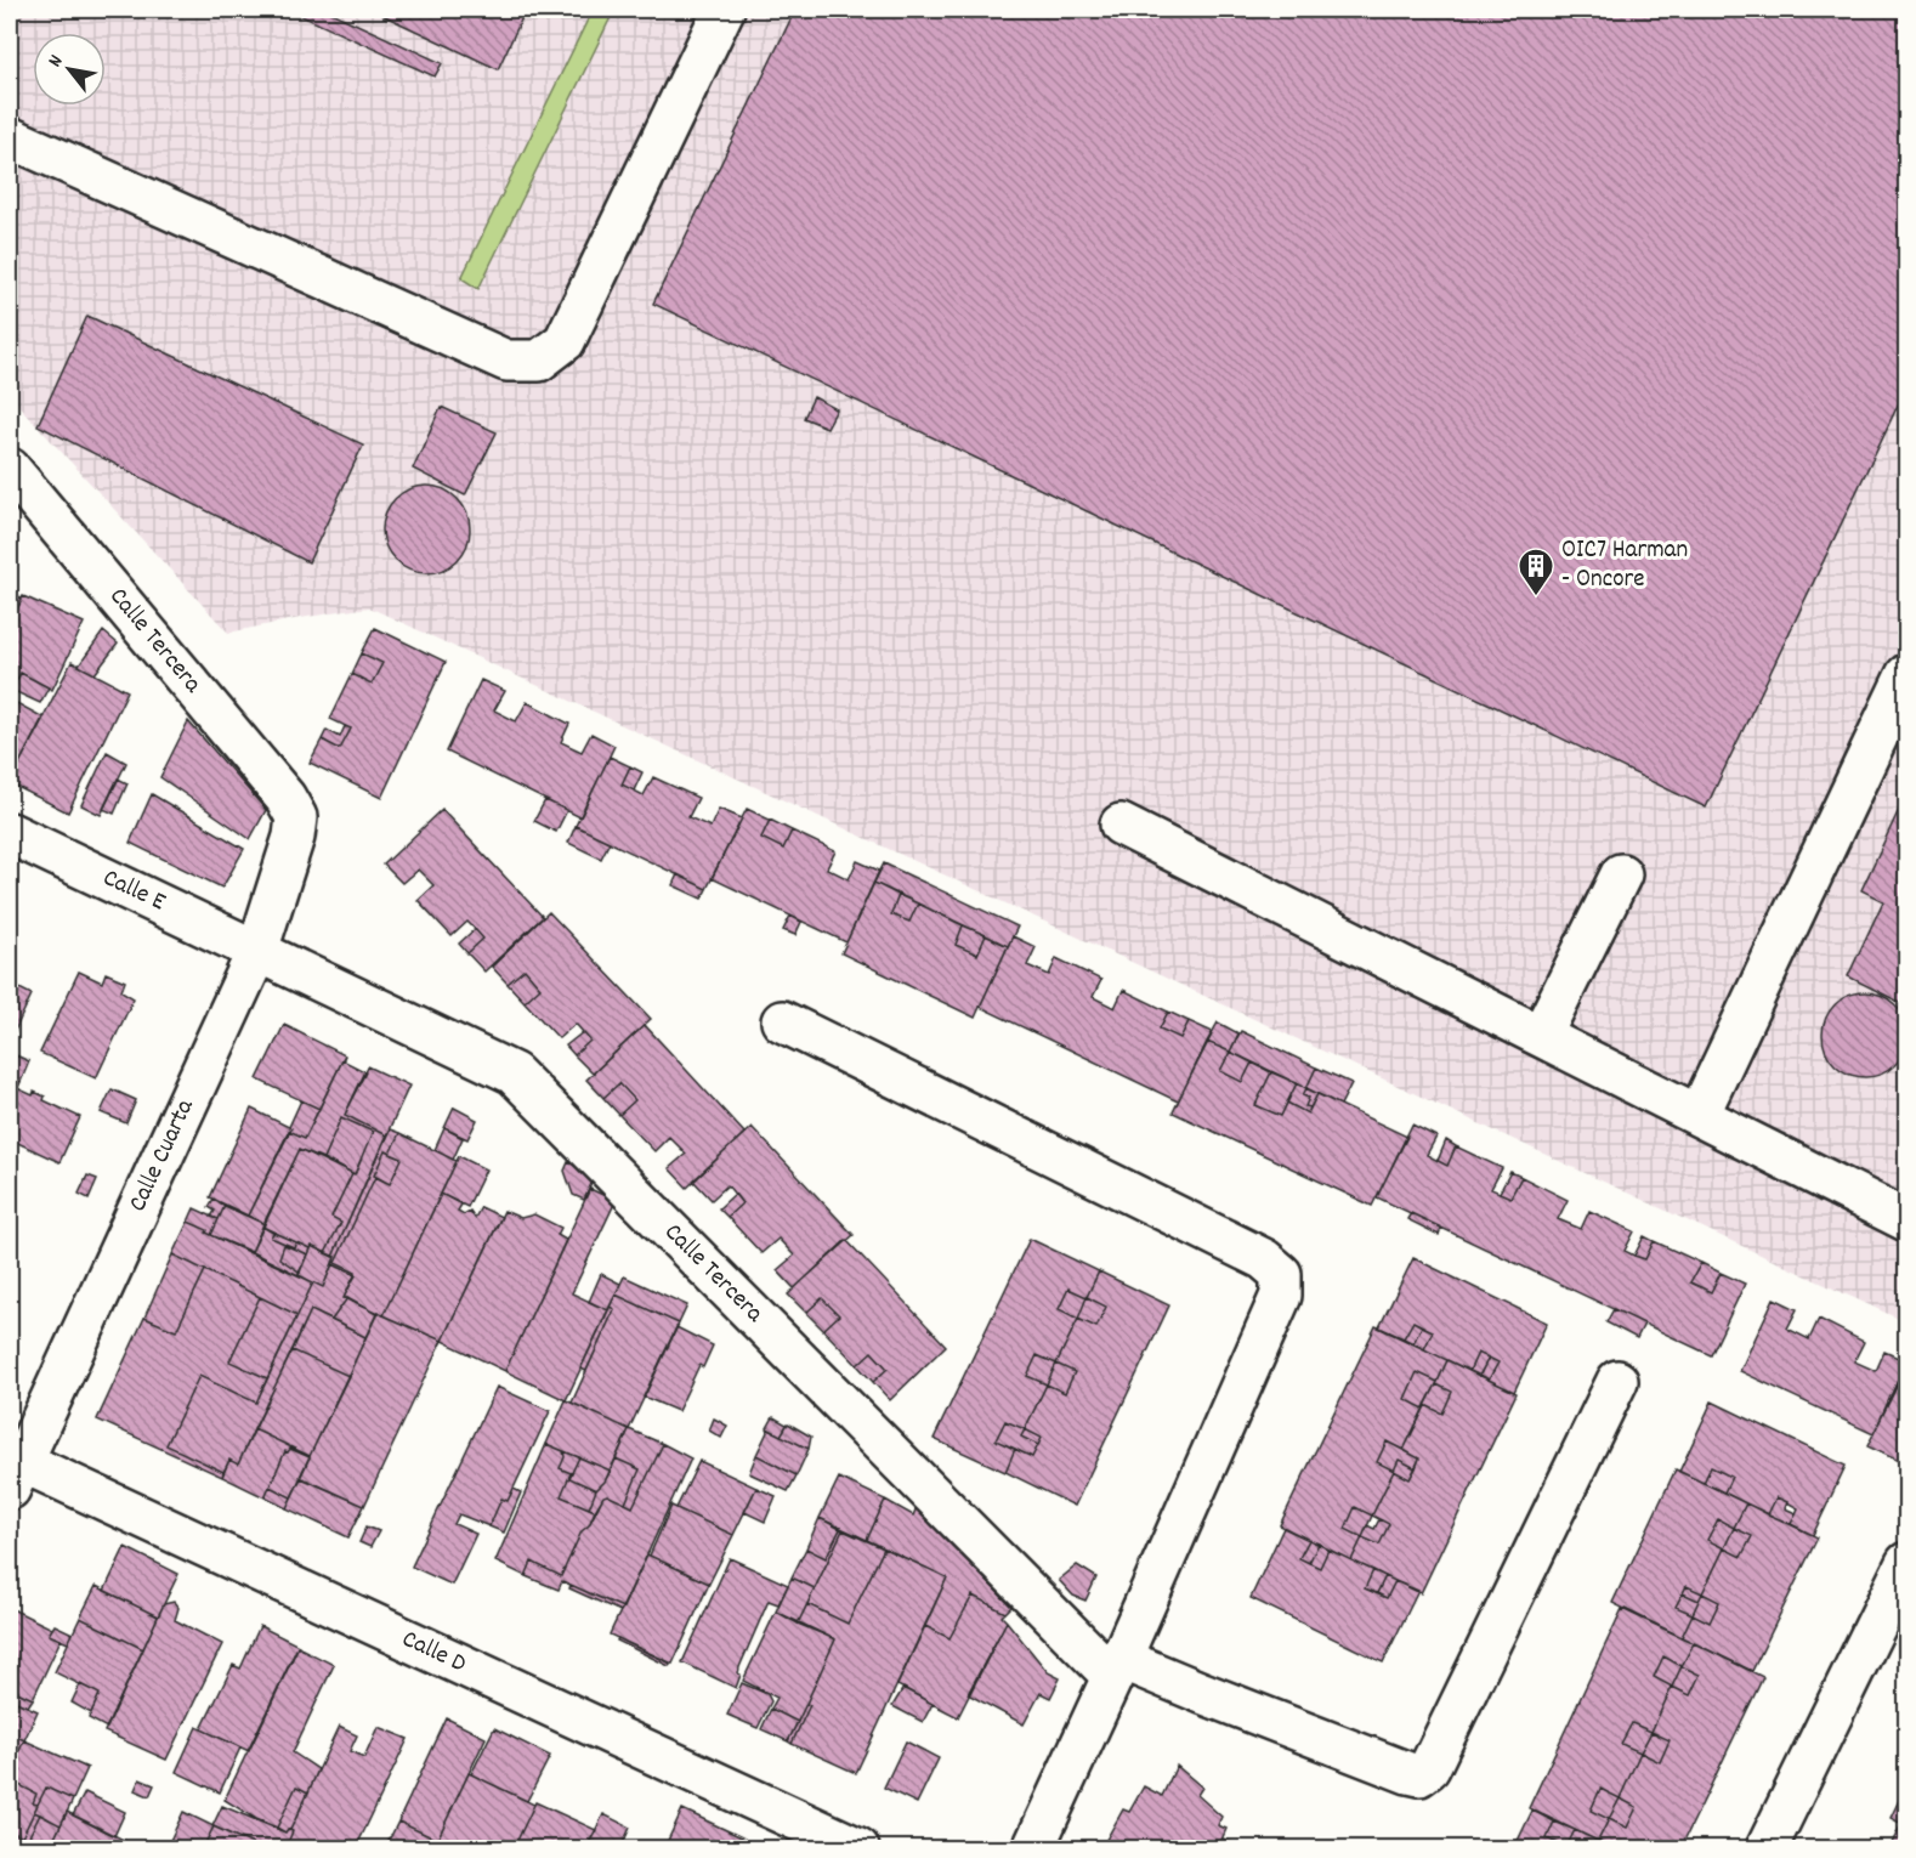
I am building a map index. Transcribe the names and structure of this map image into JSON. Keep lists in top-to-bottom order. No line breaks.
{"streets":{"street":["Calle Tercera","Calle E","Calle Cuarta","Calle D"]},"crossings":[["Calle Tercera","Calle E"],["Calle Tercera","Calle Cuarta"],["Calle E","Calle Cuarta"],["Calle Cuarta","Calle D"]],"places":{"building":["OIC7 Harman - Oncore"]},"north":"top left"}
